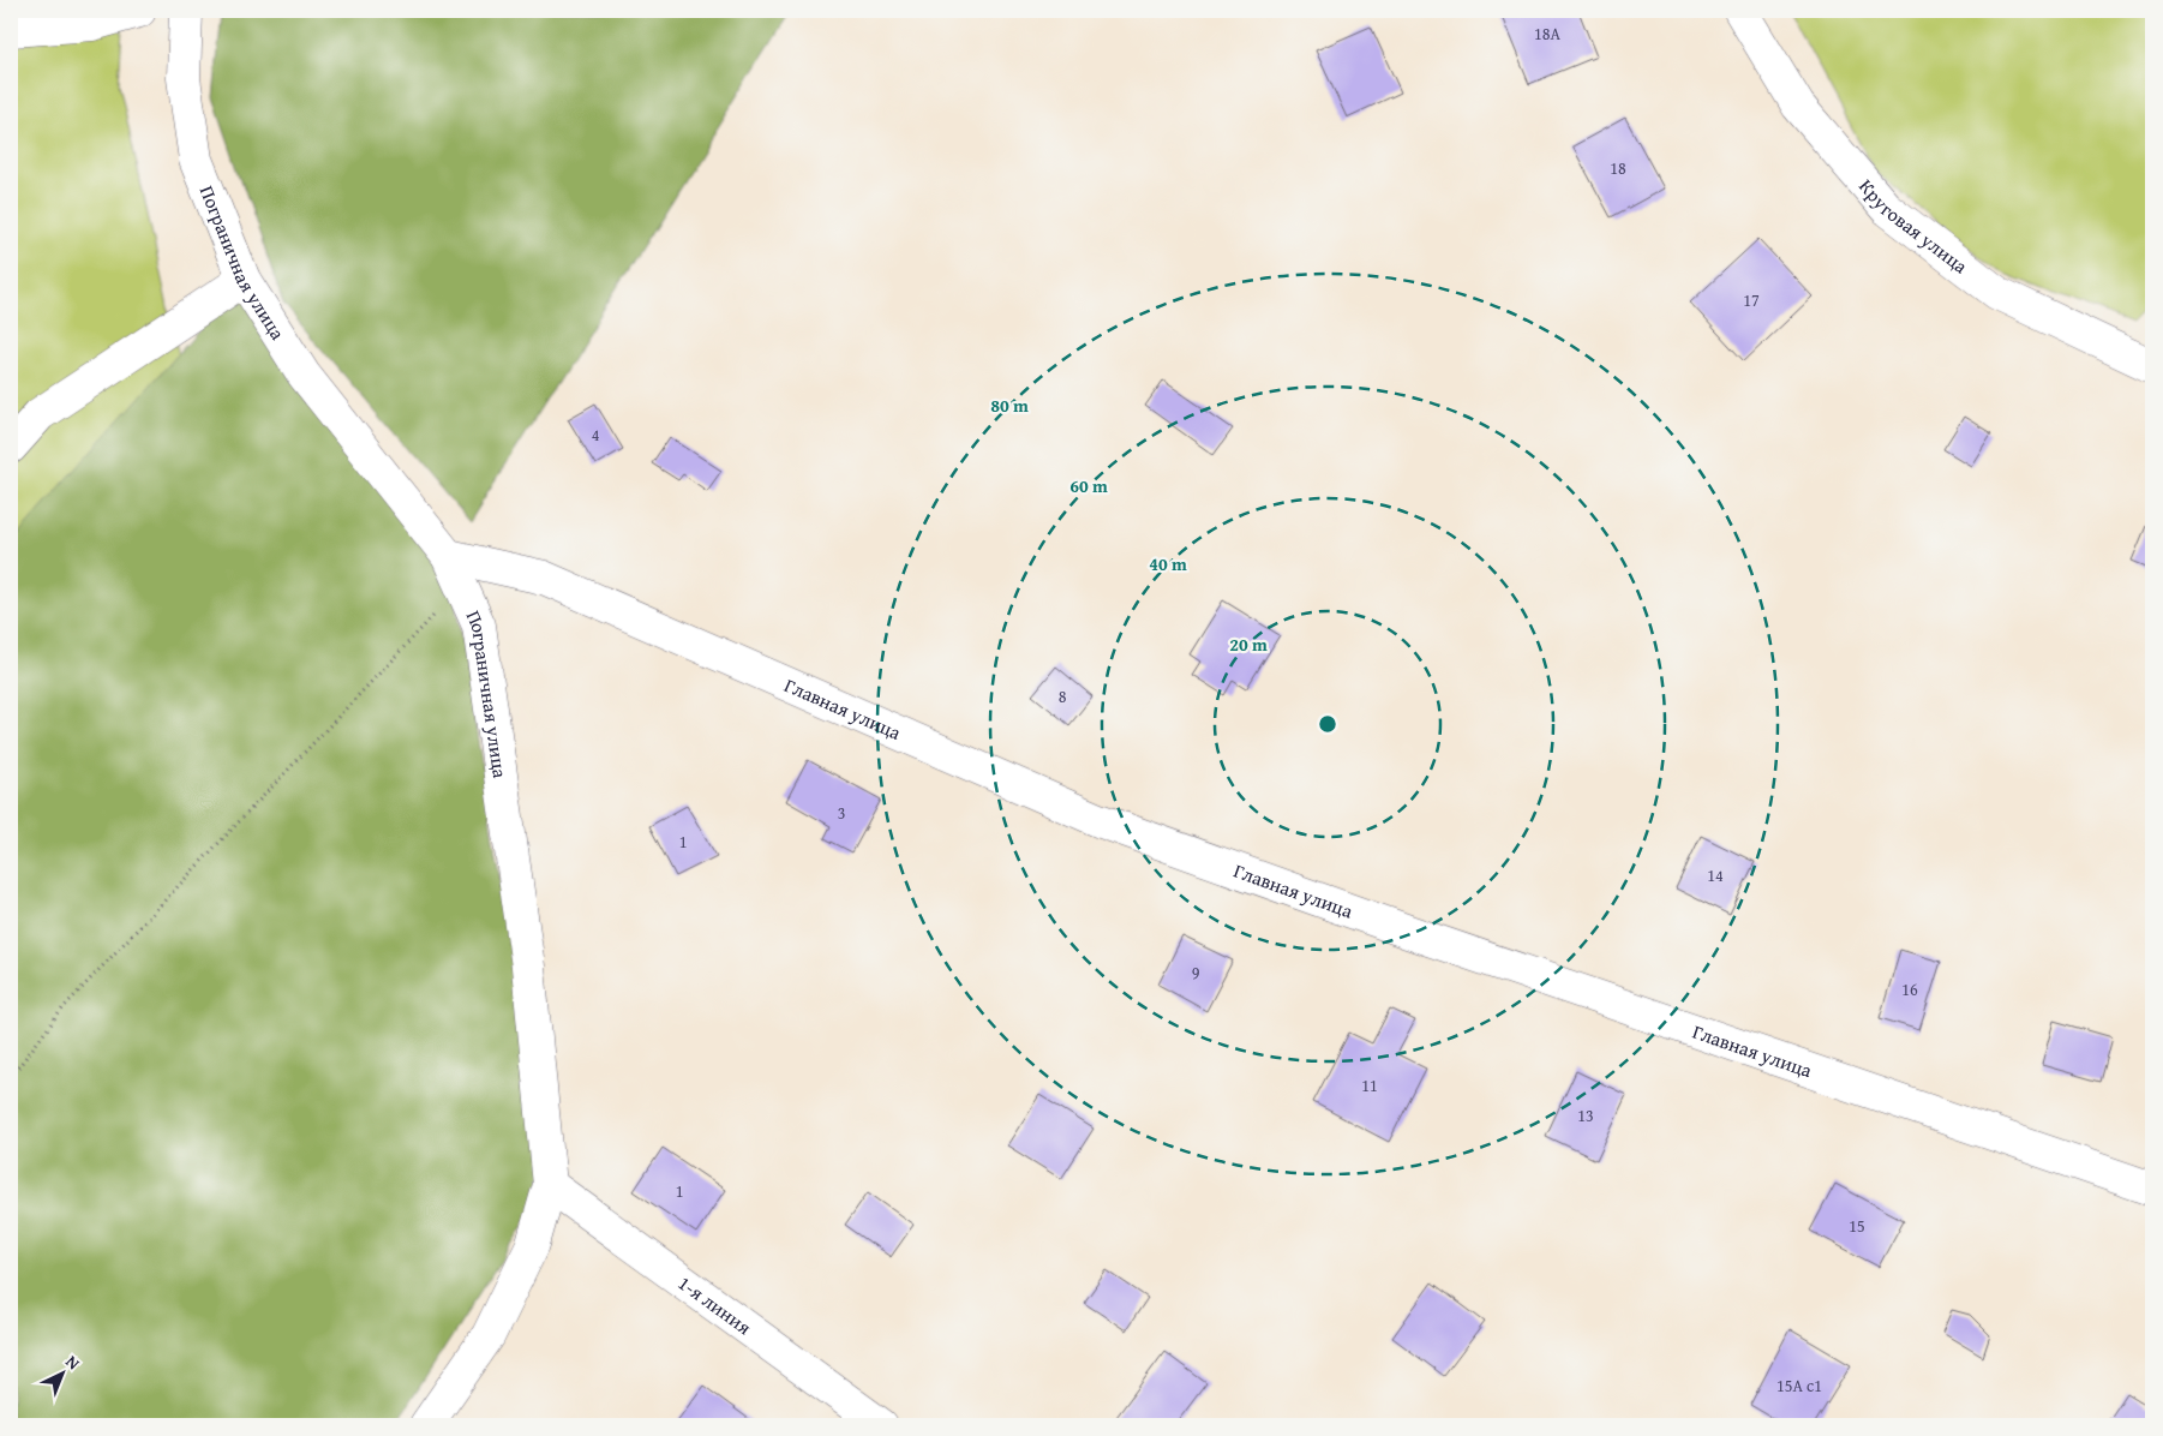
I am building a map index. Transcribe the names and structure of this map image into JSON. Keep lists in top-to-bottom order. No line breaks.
{"streets":{"street":["Круговая улица","Пограничная улица","Главная улица","1-я линия"]},"crossings":[["Пограничная улица","Главная улица"],["Пограничная улица","1-я линия"]],"house_numbers":["18А","18","17","4","8","3","1","14","9","16","11","13","1","15","15А с1"],"north":"top right","rings":["80 m","60 m","40 m","20 m"]}
